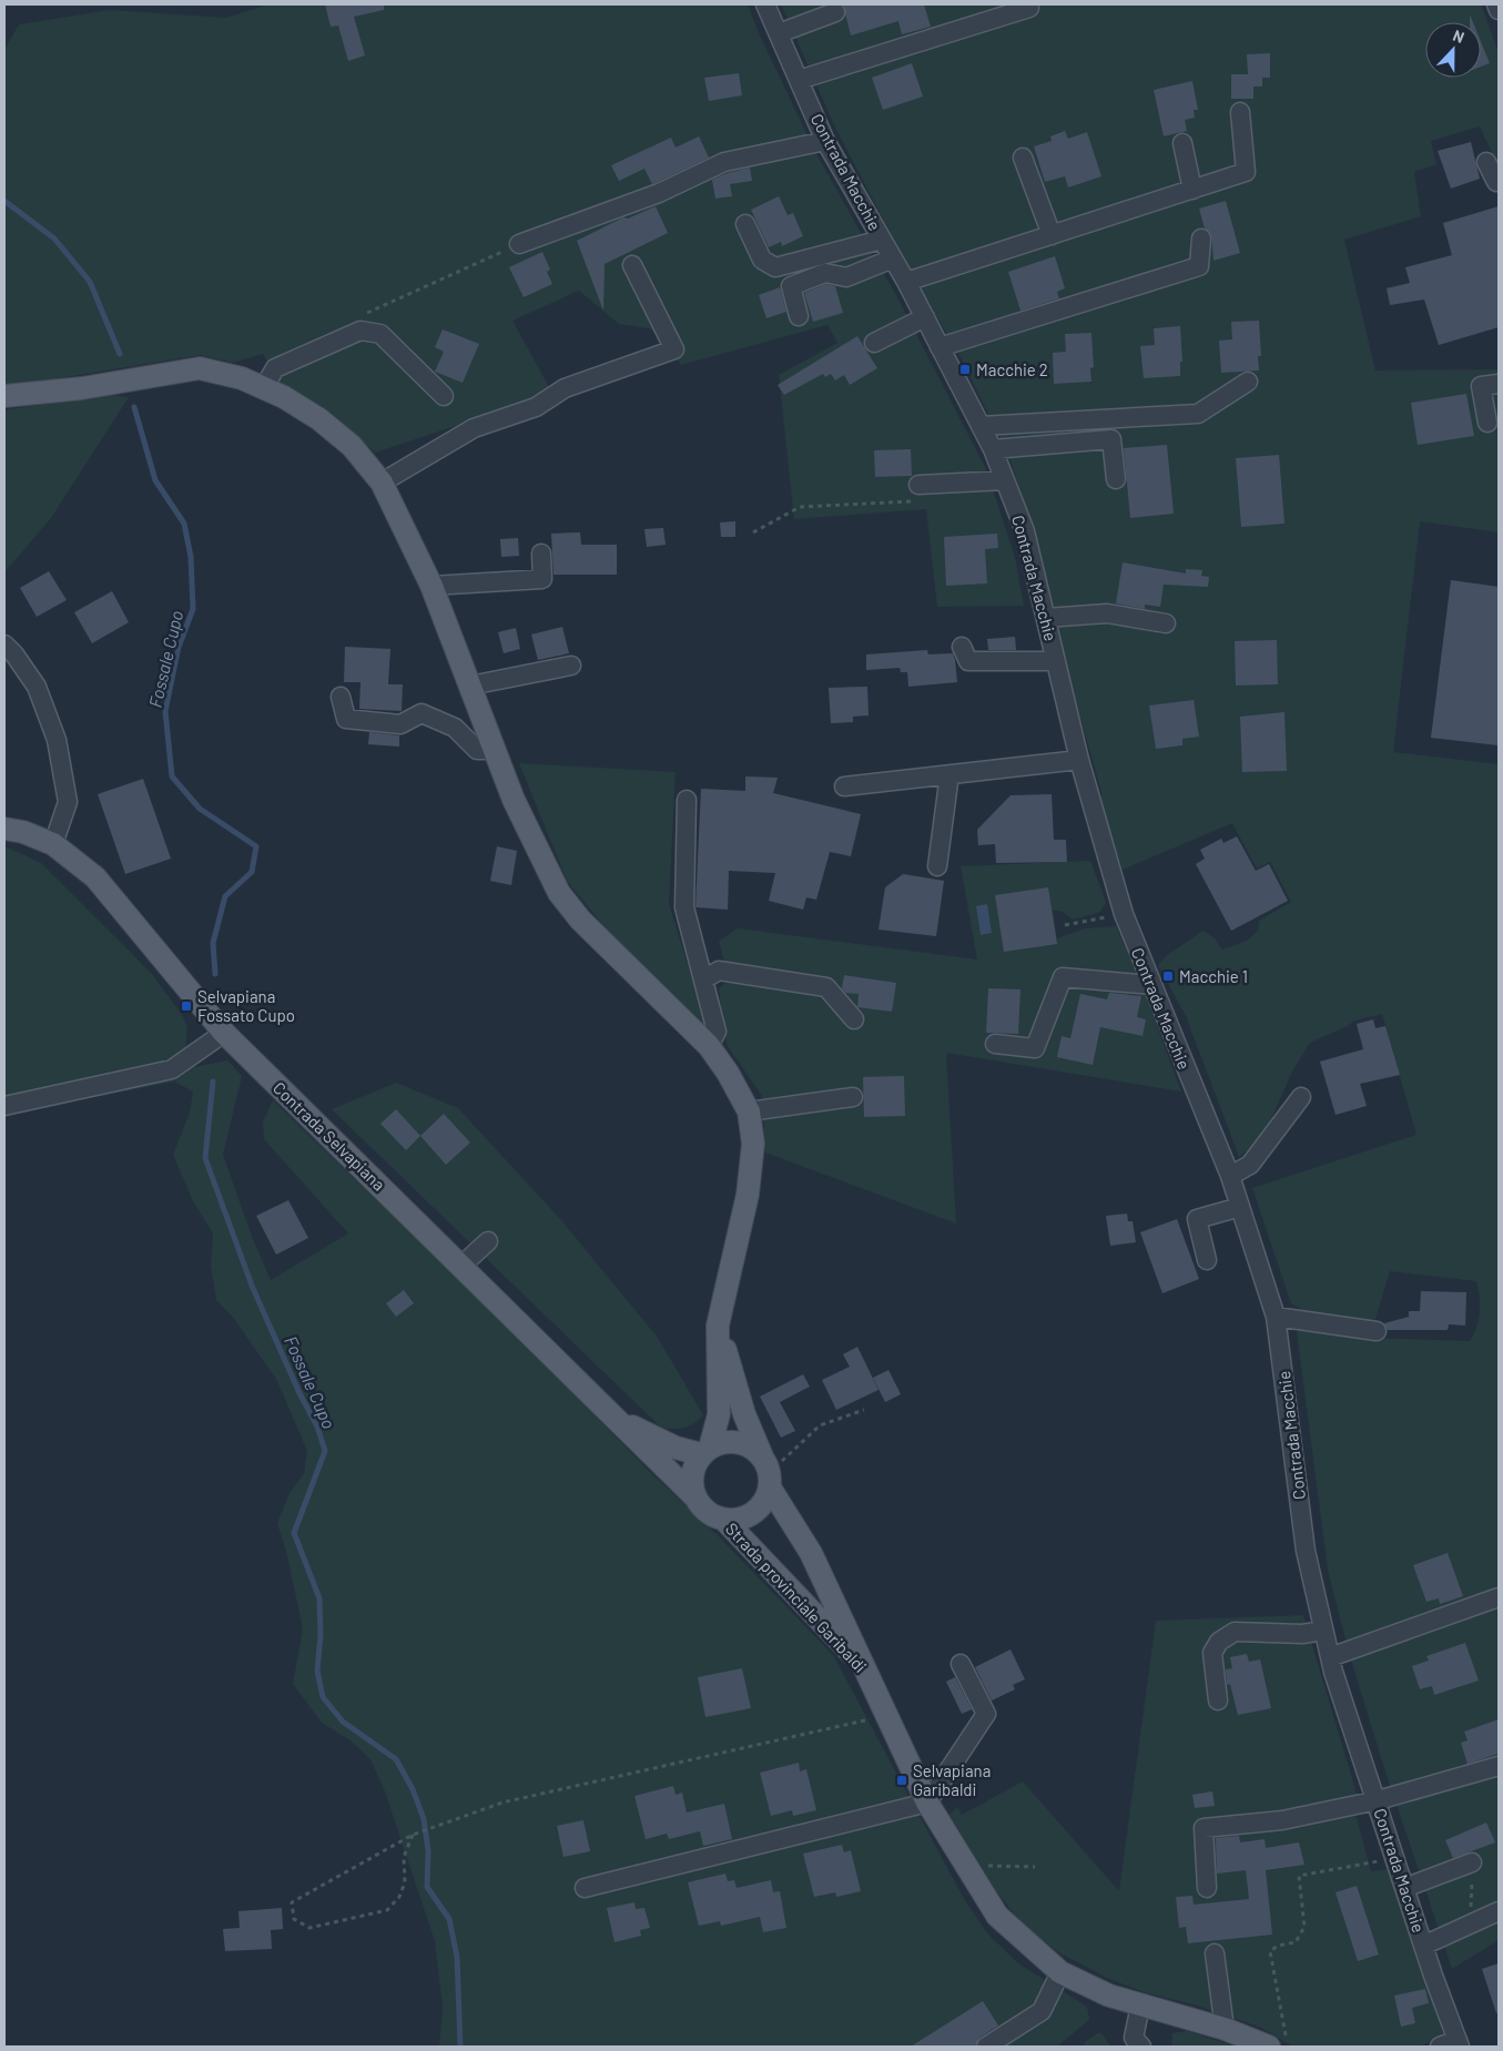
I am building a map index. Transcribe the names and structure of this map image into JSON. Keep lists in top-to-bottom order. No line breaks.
{"streets":{"main road":["Contrada Selvapiana","Strada provinciale Garibaldi"],"street":["Contrada Macchie"]},"crossings":[["Contrada Selvapiana","Strada provinciale Garibaldi"]],"water":["Fossale Cupo"],"places":{"transit":["Macchie 2","Macchie 1","Selvapiana Fossato Cupo","Selvapiana Garibaldi"]},"north":"top"}
